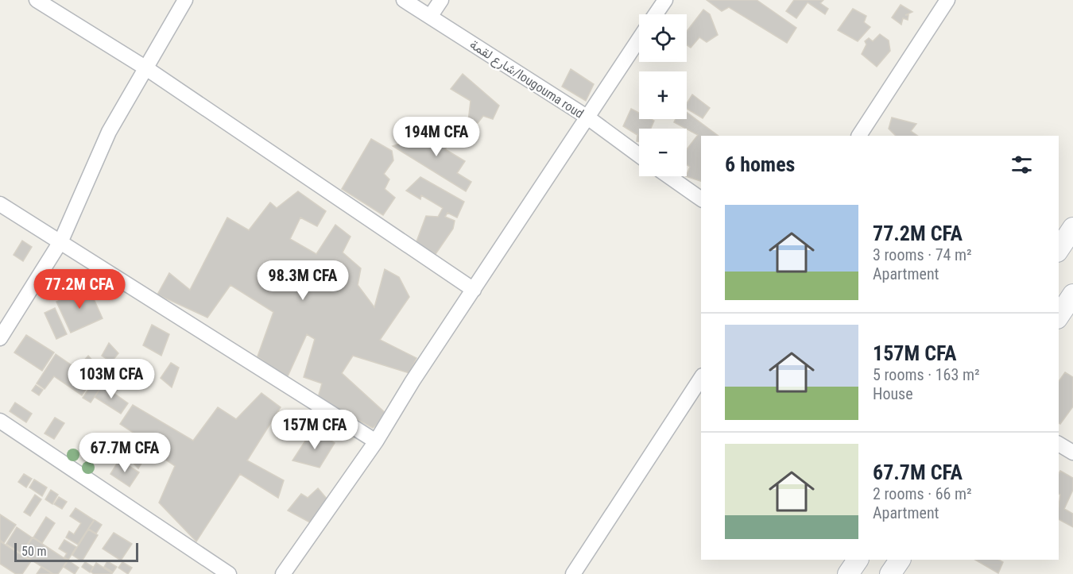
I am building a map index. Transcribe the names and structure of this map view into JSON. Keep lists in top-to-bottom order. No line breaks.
{"streets":{"street":["شارع لقمة/lougouma roud"]},"scale_bar":"50 m","page":{"map_buttons":["+","−"],"price":["194M CFA","98.3M CFA","77.2M CFA","103M CFA","157M CFA","67.7M CFA"],"heading":"6 homes","list":[{"name":"77.2M CFA","note":"3 rooms · 74 m² · Apartment"},{"name":"157M CFA","note":"5 rooms · 163 m² · House"},{"name":"67.7M CFA","note":"2 rooms · 66 m² · Apartment"}],"scale":"50 m"}}
